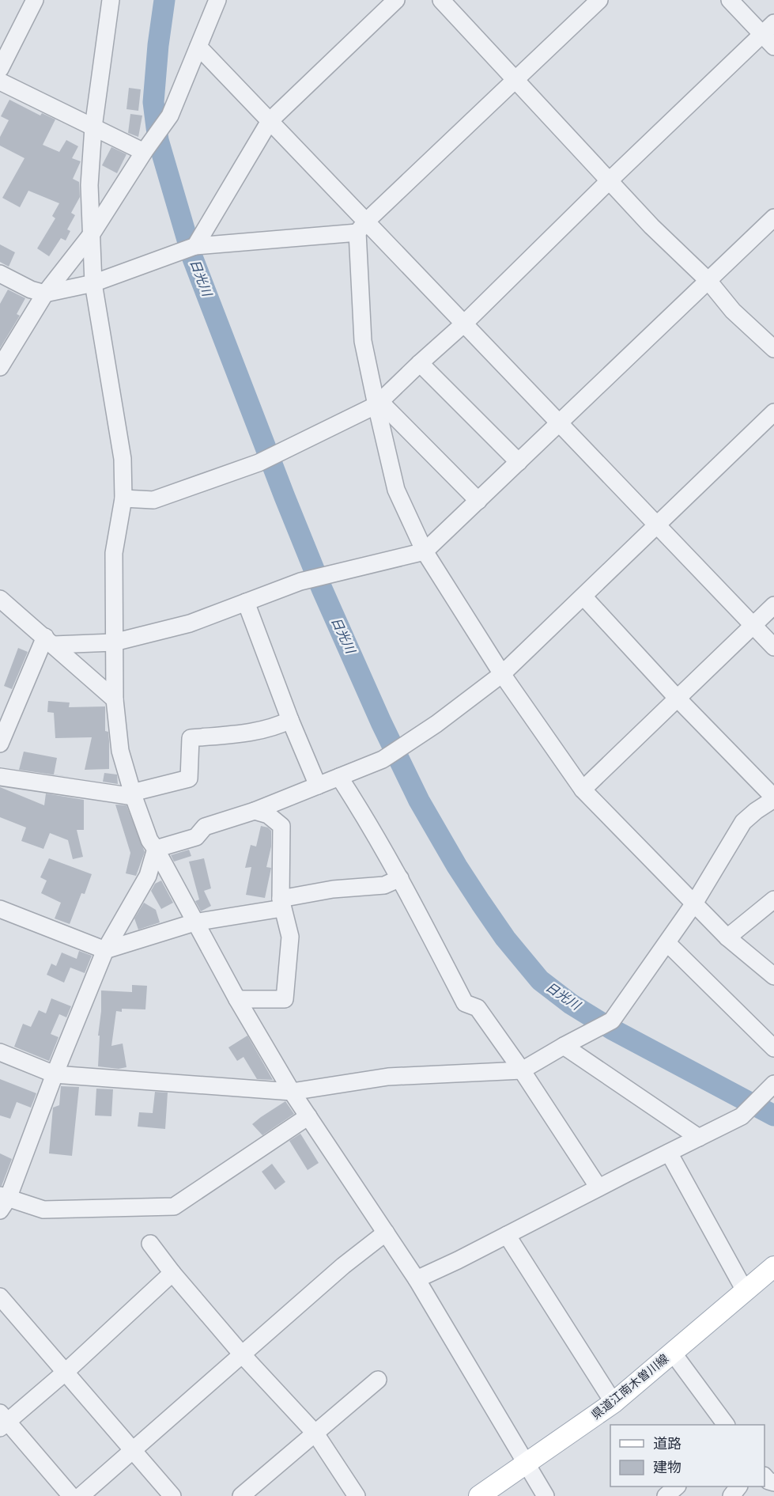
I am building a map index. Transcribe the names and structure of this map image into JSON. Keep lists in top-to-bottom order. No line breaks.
{"streets":{"main road":["県道江南木曽川線"]},"water":["日光川"],"legend":["道路","建物"]}
